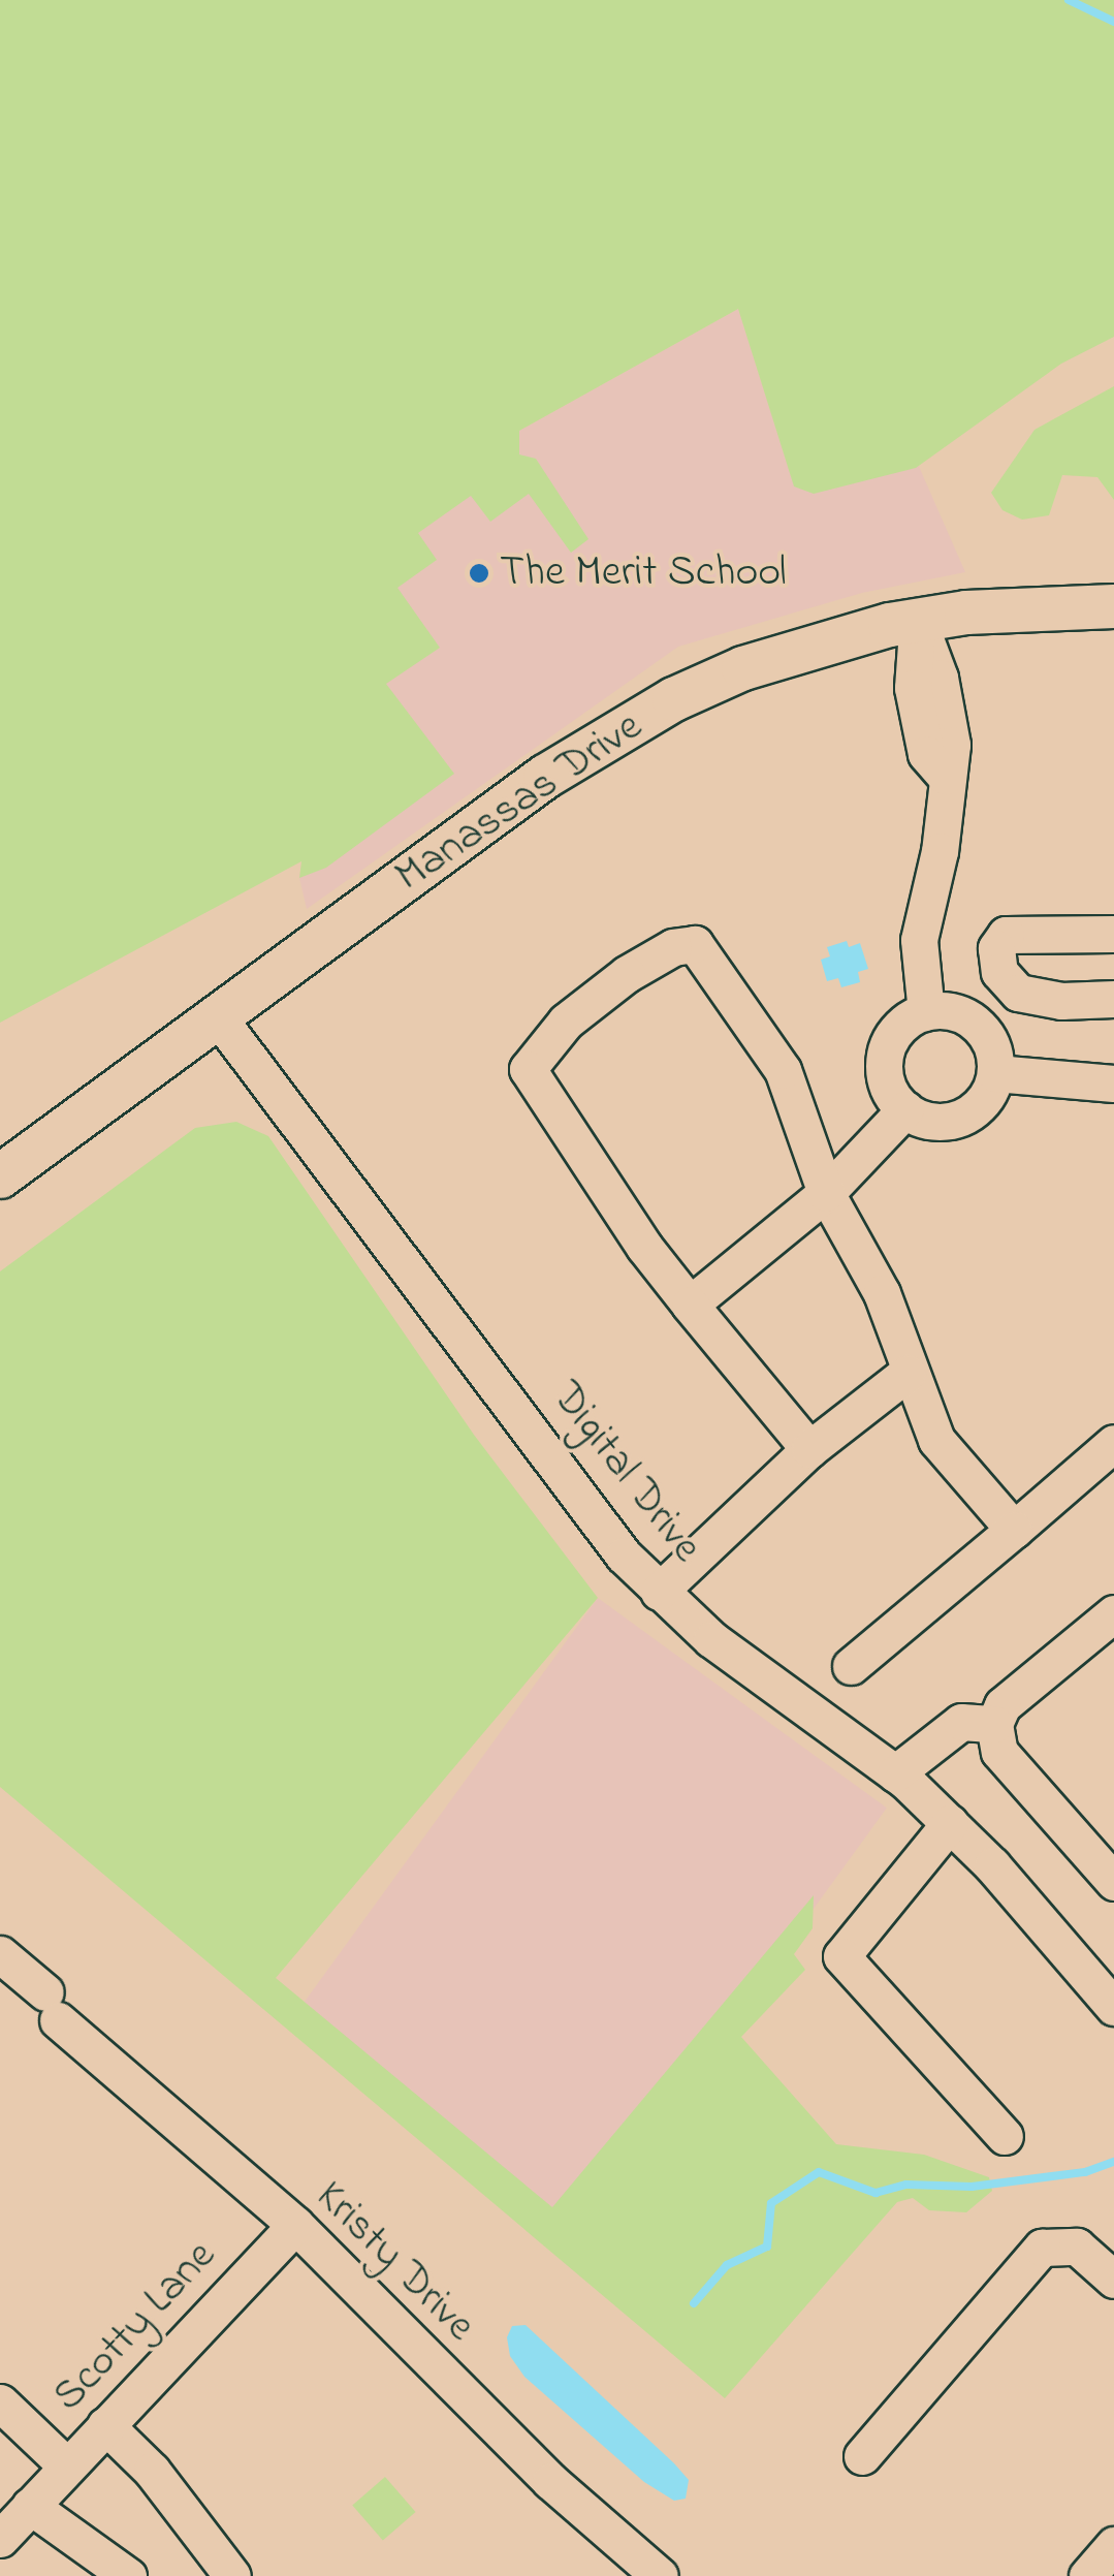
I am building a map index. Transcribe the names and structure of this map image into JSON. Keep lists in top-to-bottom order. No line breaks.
{"streets":{"main road":["Manassas Drive"],"street":["Digital Drive","Kristy Drive","Scotty Lane"]},"crossings":[["Manassas Drive","Digital Drive"],["Kristy Drive","Scotty Lane"]],"places":["The Merit School"]}
